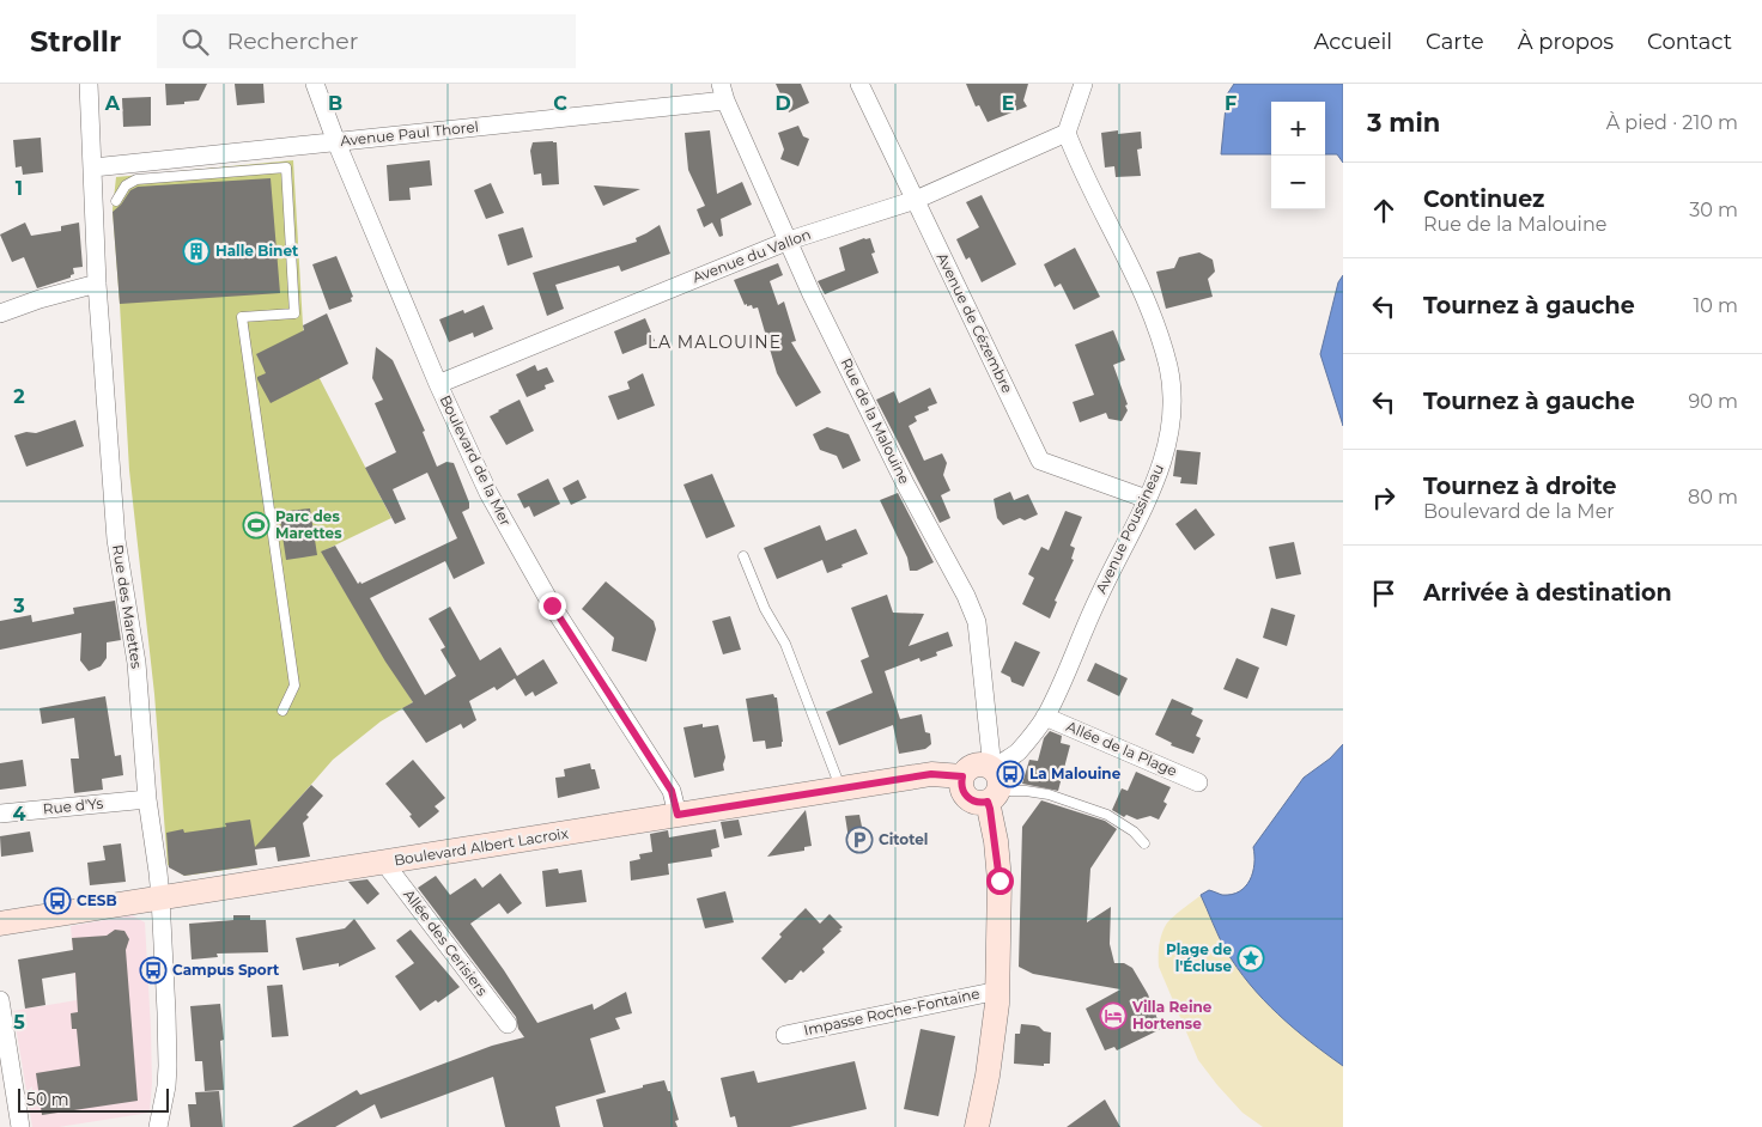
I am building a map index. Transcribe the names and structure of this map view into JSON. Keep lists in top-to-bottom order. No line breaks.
{"streets":{"street":["Avenue Paul Thorel","Avenue du Vallon","Avenue de Cézembre","Rue de la Malouine","Boulevard de la Mer","Avenue Poussineau","Rue des Marettes","Allée de la Plage","Rue d'Ys","Boulevard Albert Lacroix","Allée des Cerisiers","Impasse Roche-Fontaine"]},"crossings":[["Avenue Paul Thorel","Rue de la Malouine"],["Avenue Paul Thorel","Boulevard de la Mer"],["Avenue Paul Thorel","Rue des Marettes"],["Avenue du Vallon","Avenue de Cézembre"],["Avenue du Vallon","Rue de la Malouine"],["Avenue du Vallon","Boulevard de la Mer"],["Avenue du Vallon","Avenue Poussineau"],["Avenue de Cézembre","Avenue Poussineau"],["Rue de la Malouine","Avenue Poussineau"],["Rue de la Malouine","Impasse Roche-Fontaine"],["Boulevard de la Mer","Boulevard Albert Lacroix"],["Avenue Poussineau","Allée de la Plage"],["Rue des Marettes","Rue d'Ys"],["Rue des Marettes","Boulevard Albert Lacroix"],["Boulevard Albert Lacroix","Allée des Cerisiers"]],"districts":["LA MALOUINE"],"places":{"building":["Halle Binet"],"sports":["Parc des Marettes"],"bus stop":["La Malouine","CESB","Campus Sport"],"parking":["Citotel"],"place":["Plage de l'Écluse"],"hotel":["Villa Reine Hortense"]},"scale_bar":"50 m","page":{"header":"Strollr","search":"Rechercher","nav":["Accueil","Carte","À propos","Contact"],"heading":["3 min","À pied · 210 m"],"map_buttons":["+","−"],"list":[["Continuez","Rue de la Malouine","30 m"],["Tournez à gauche","10 m"],["Tournez à gauche","90 m"],["Tournez à droite","Boulevard de la Mer","80 m"],"Arrivée à destination"],"scale":"50 m"},"grid":{"columns":["A","B","C","D","E","F"],"rows":["1","2","3","4","5"]}}
